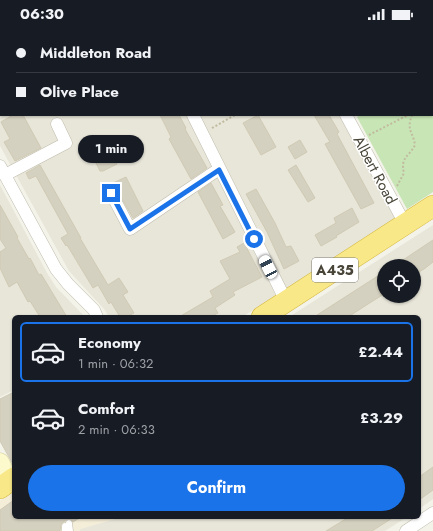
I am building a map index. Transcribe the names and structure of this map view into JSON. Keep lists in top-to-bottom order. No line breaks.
{"streets":{"highway":["A435"],"street":["Albert Road"]},"crossings":[["Albert Road","A435"]],"page":{"status":"06:30","banner":["Middleton Road","Olive Place"],"bubble":"1 min","list":[{"name":"Economy","note":"1 min · 06:32","value":"£2.44"},{"name":"Comfort","note":"2 min · 06:33","value":"£3.29"}],"buttons":"Confirm"}}
